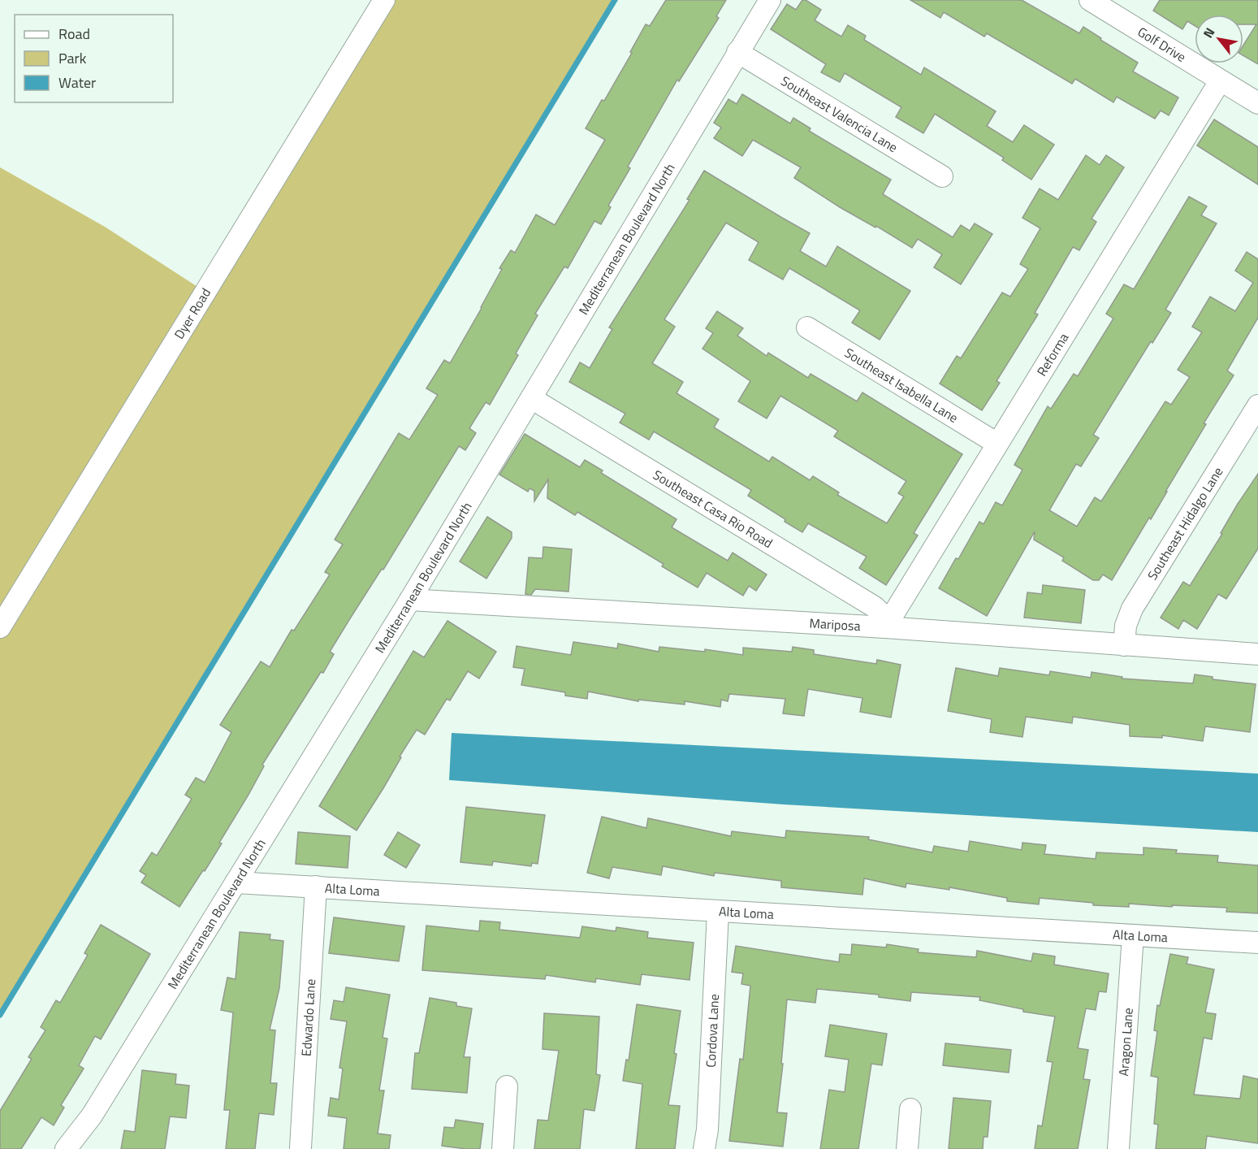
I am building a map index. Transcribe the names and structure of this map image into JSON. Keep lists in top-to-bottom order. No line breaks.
{"streets":{"street":["Golf Drive","Southeast Valencia Lane","Mediterranean Boulevard North","Dyer Road","Reforma","Southeast Isabella Lane","Southeast Casa Rio Road","Southeast Hidalgo Lane","Mariposa","Alta Loma","Edwardo Lane","Cordova Lane","Aragon Lane"]},"crossings":[["Golf Drive","Reforma"],["Southeast Valencia Lane","Mediterranean Boulevard North"],["Mediterranean Boulevard North","Southeast Casa Rio Road"],["Mediterranean Boulevard North","Mariposa"],["Mediterranean Boulevard North","Alta Loma"],["Reforma","Southeast Isabella Lane"],["Reforma","Southeast Casa Rio Road"],["Reforma","Mariposa"],["Southeast Casa Rio Road","Mariposa"],["Southeast Hidalgo Lane","Mariposa"],["Alta Loma","Edwardo Lane"],["Alta Loma","Cordova Lane"],["Alta Loma","Aragon Lane"]],"legend":["Road","Park","Water"],"north":"top left"}
